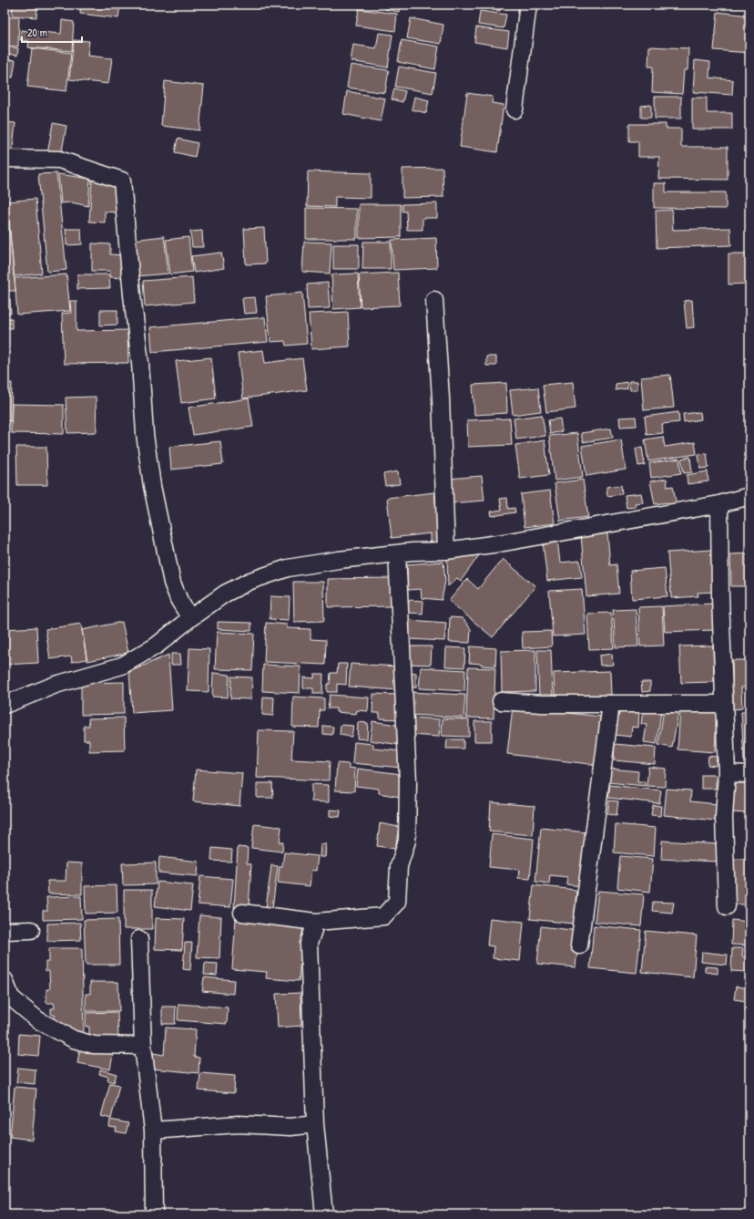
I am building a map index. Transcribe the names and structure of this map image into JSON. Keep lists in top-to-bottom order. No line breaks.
{"scale_bar":"20 m"}
